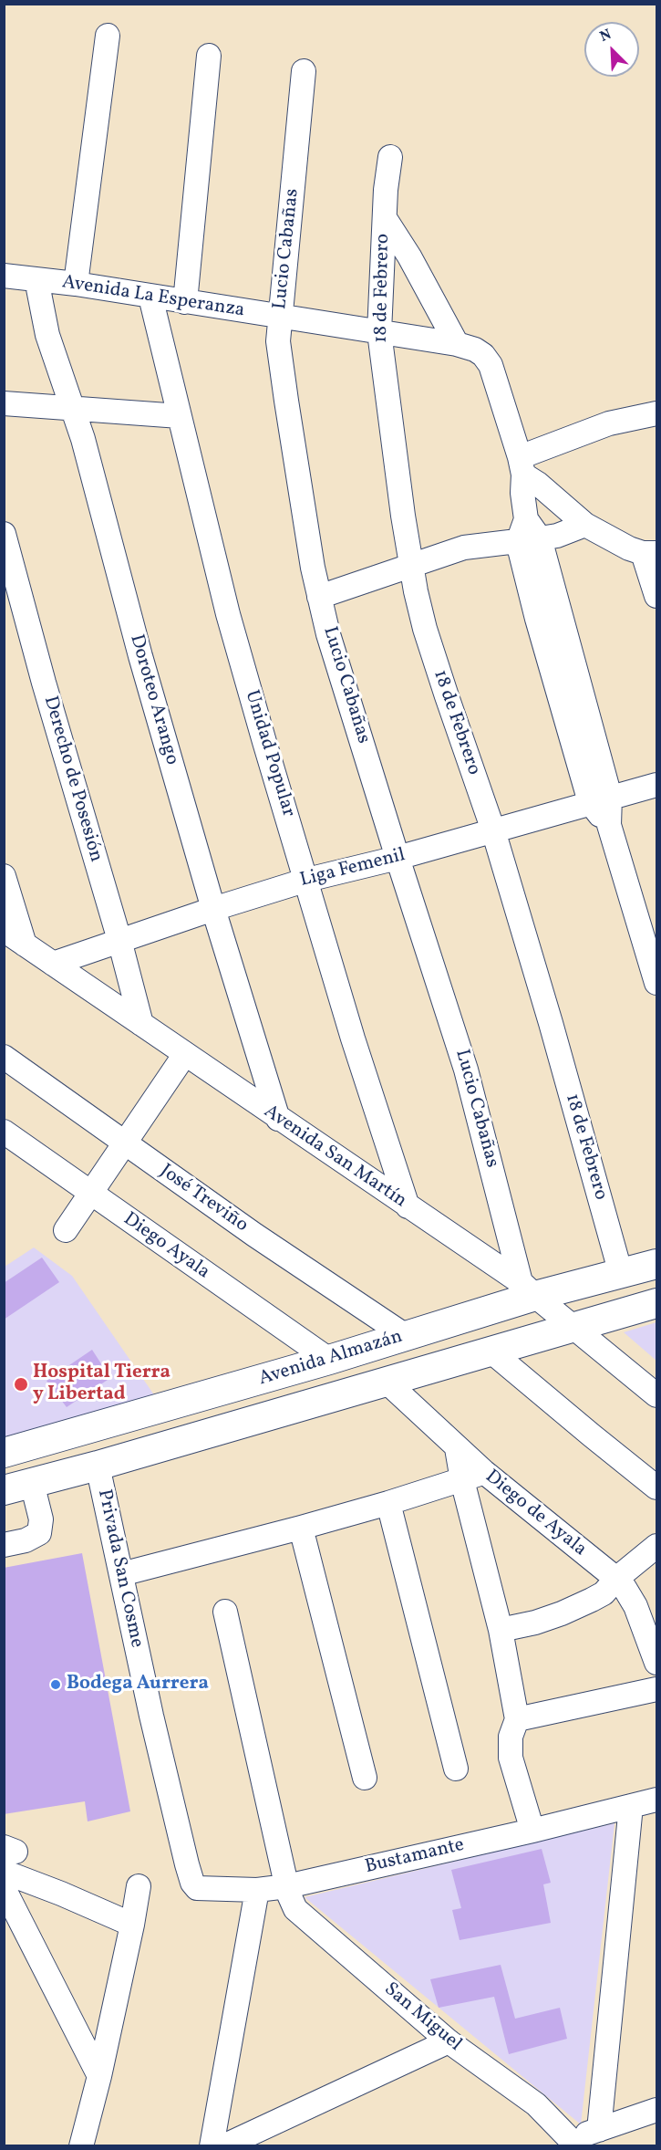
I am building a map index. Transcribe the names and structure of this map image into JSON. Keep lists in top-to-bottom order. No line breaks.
{"streets":{"main road":["Avenida Almazán"],"street":["Lucio Cabañas","18 de Febrero","Avenida La Esperanza","Doroteo Arango","Unidad Popular","Derecho de Posesión","Liga Femenil","Avenida San Martín","José Treviño","Diego Ayala","Diego de Ayala","Privada San Cosme","Bustamante","San Miguel"]},"crossings":[["Lucio Cabañas","Avenida La Esperanza"],["Lucio Cabañas","Liga Femenil"],["Lucio Cabañas","Avenida San Martín"],["Lucio Cabañas","Avenida Almazán"],["18 de Febrero","Avenida La Esperanza"],["18 de Febrero","Liga Femenil"],["18 de Febrero","Avenida Almazán"],["Avenida La Esperanza","Doroteo Arango"],["Avenida La Esperanza","Unidad Popular"],["Doroteo Arango","Liga Femenil"],["Doroteo Arango","Avenida San Martín"],["Unidad Popular","Liga Femenil"],["Unidad Popular","Avenida San Martín"],["Derecho de Posesión","Liga Femenil"],["Derecho de Posesión","Avenida San Martín"],["Liga Femenil","Avenida San Martín"],["Avenida San Martín","Avenida Almazán"],["José Treviño","Avenida Almazán"],["Diego Ayala","Avenida Almazán"],["Avenida Almazán","Privada San Cosme"],["Privada San Cosme","Bustamante"],["Bustamante","San Miguel"]],"places":["Hospital Tierra y Libertad","Bodega Aurrera"],"north":"top left"}
